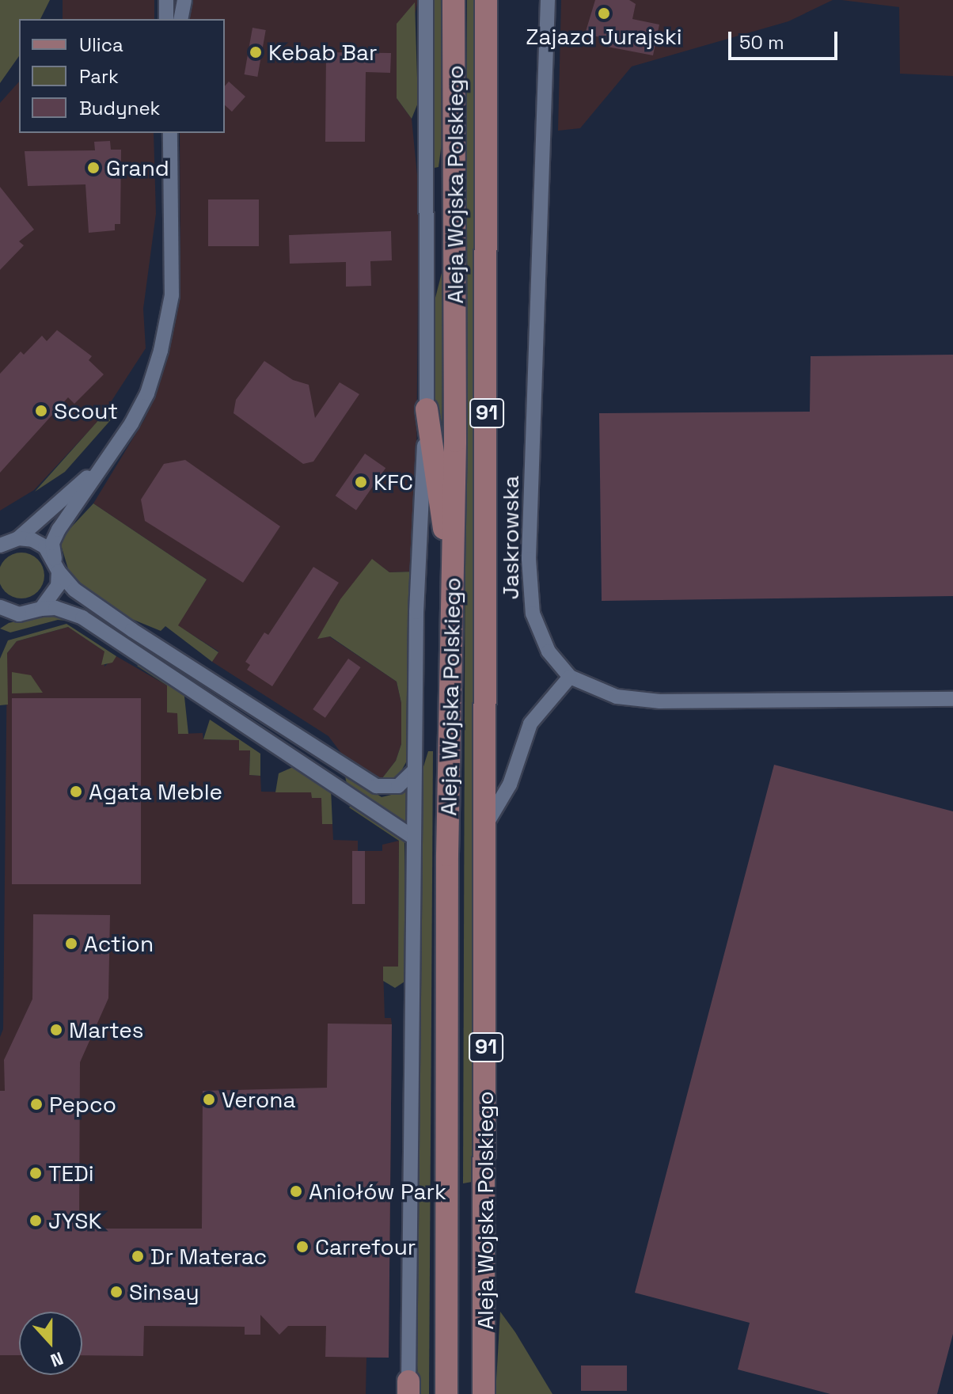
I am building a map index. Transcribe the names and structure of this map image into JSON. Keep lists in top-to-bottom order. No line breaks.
{"streets":{"main road":["Aleja Wojska Polskiego","91"],"street":["Jaskrowska"]},"places":["Zajazd Jurajski","Kebab Bar","Grand","Scout","KFC","Agata Meble","Action","Martes","Verona","Pepco","TEDi","Aniołów Park","JYSK","Carrefour","Dr Materac","Sinsay"],"legend":["Ulica","Park","Budynek"],"scale_bar":"50 m","north":"bottom"}
